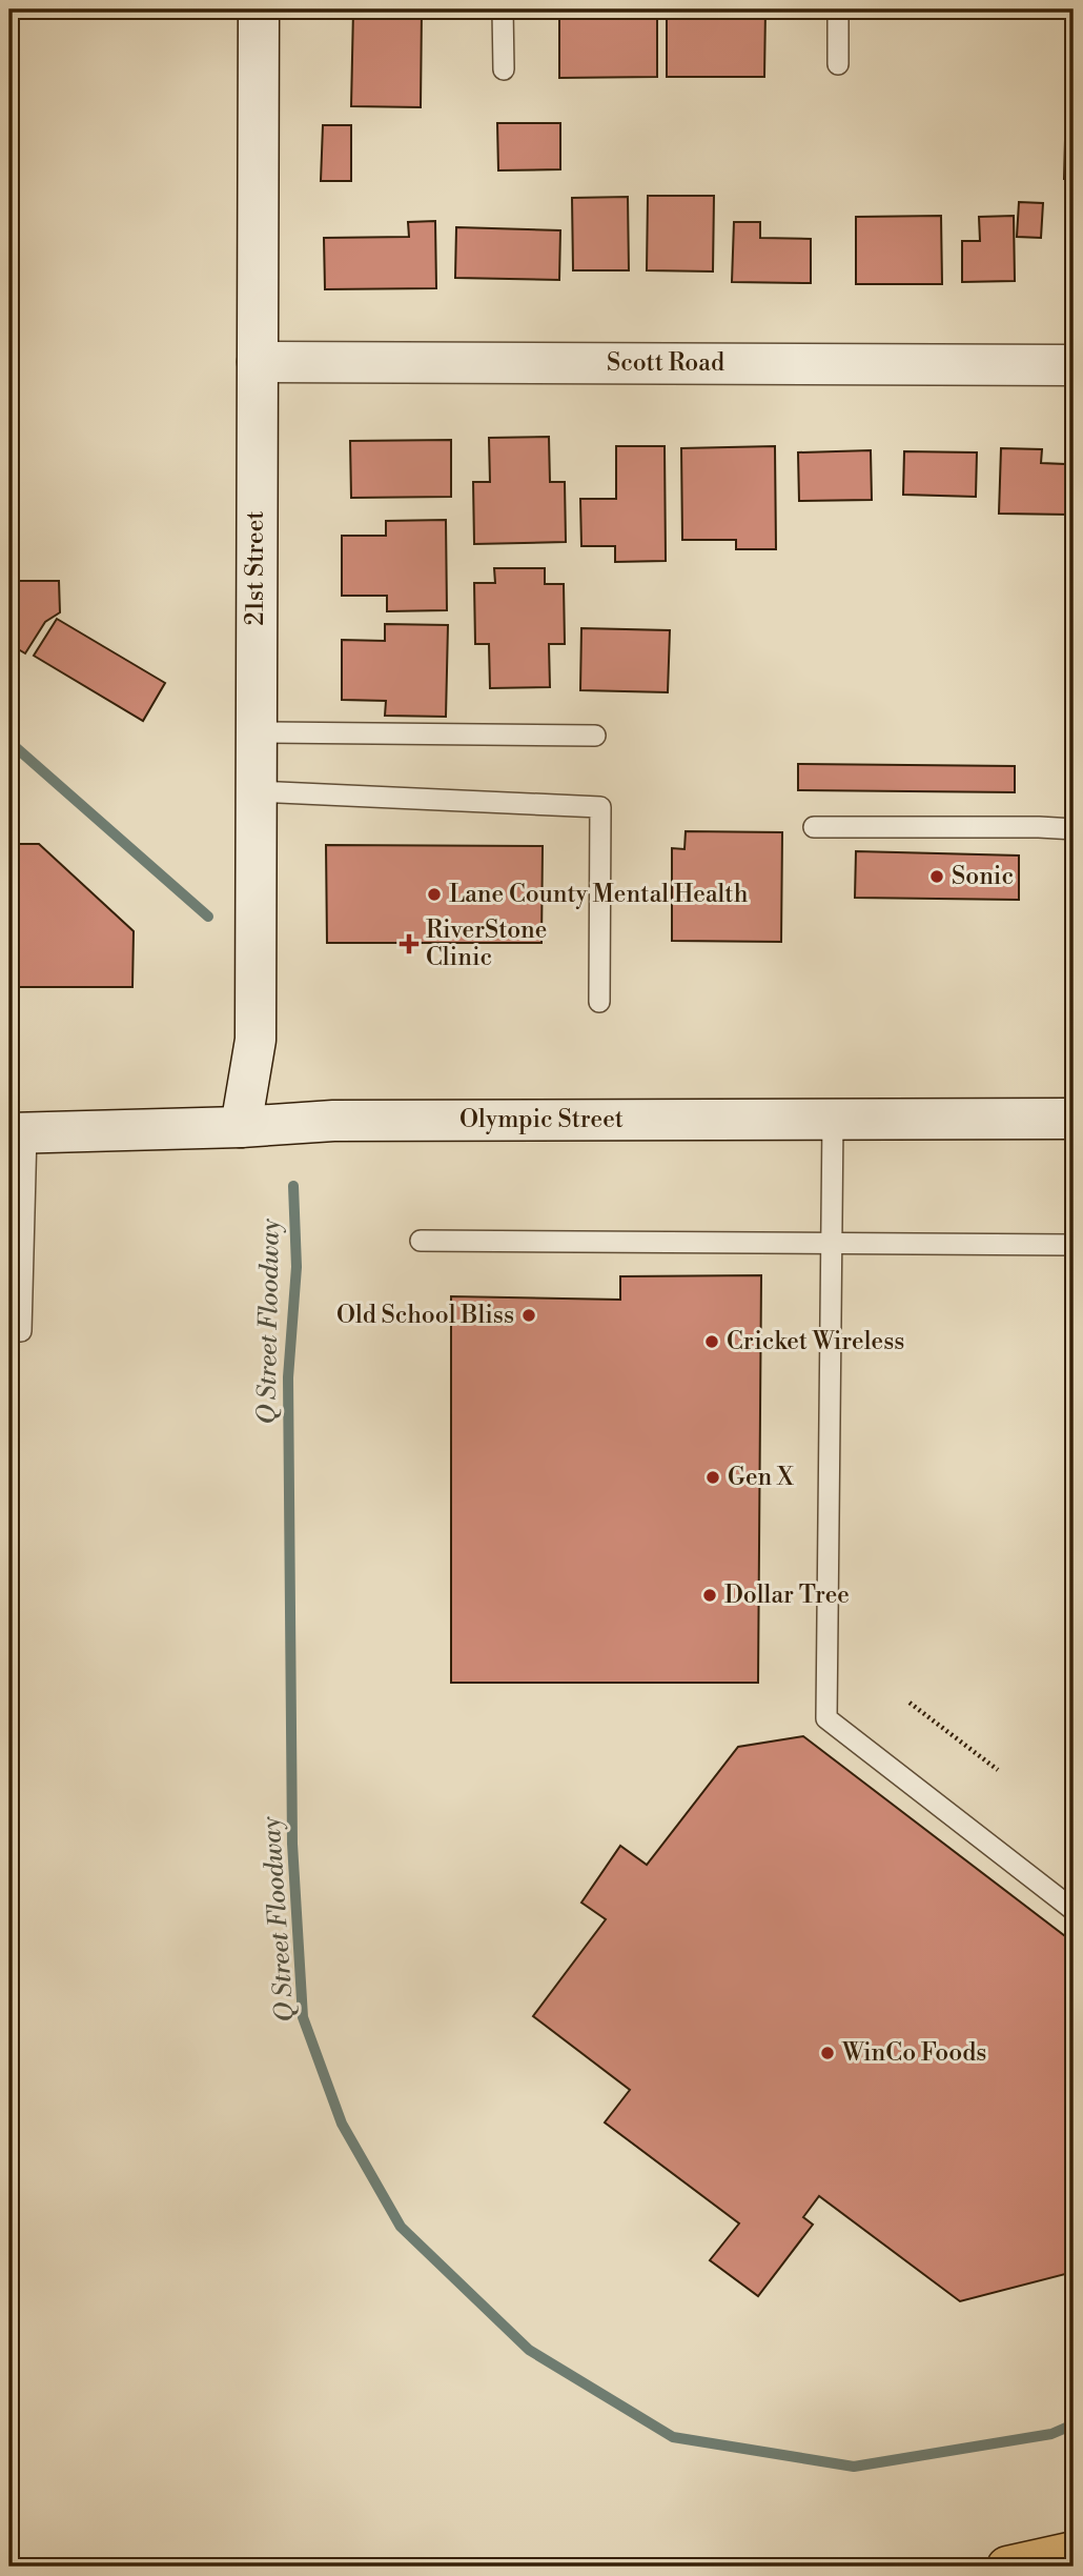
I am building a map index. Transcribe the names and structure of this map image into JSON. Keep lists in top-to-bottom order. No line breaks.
{"streets":{"street":["Scott Road","21st Street","Olympic Street"]},"crossings":[["Scott Road","21st Street"],["21st Street","Olympic Street"]],"water":["Q Street Floodway"],"places":{"other":["Sonic","Lane County Mental Health","Old School Bliss","Cricket Wireless","Gen X","Dollar Tree","WinCo Foods"],"health":["RiverStone Clinic"]}}
